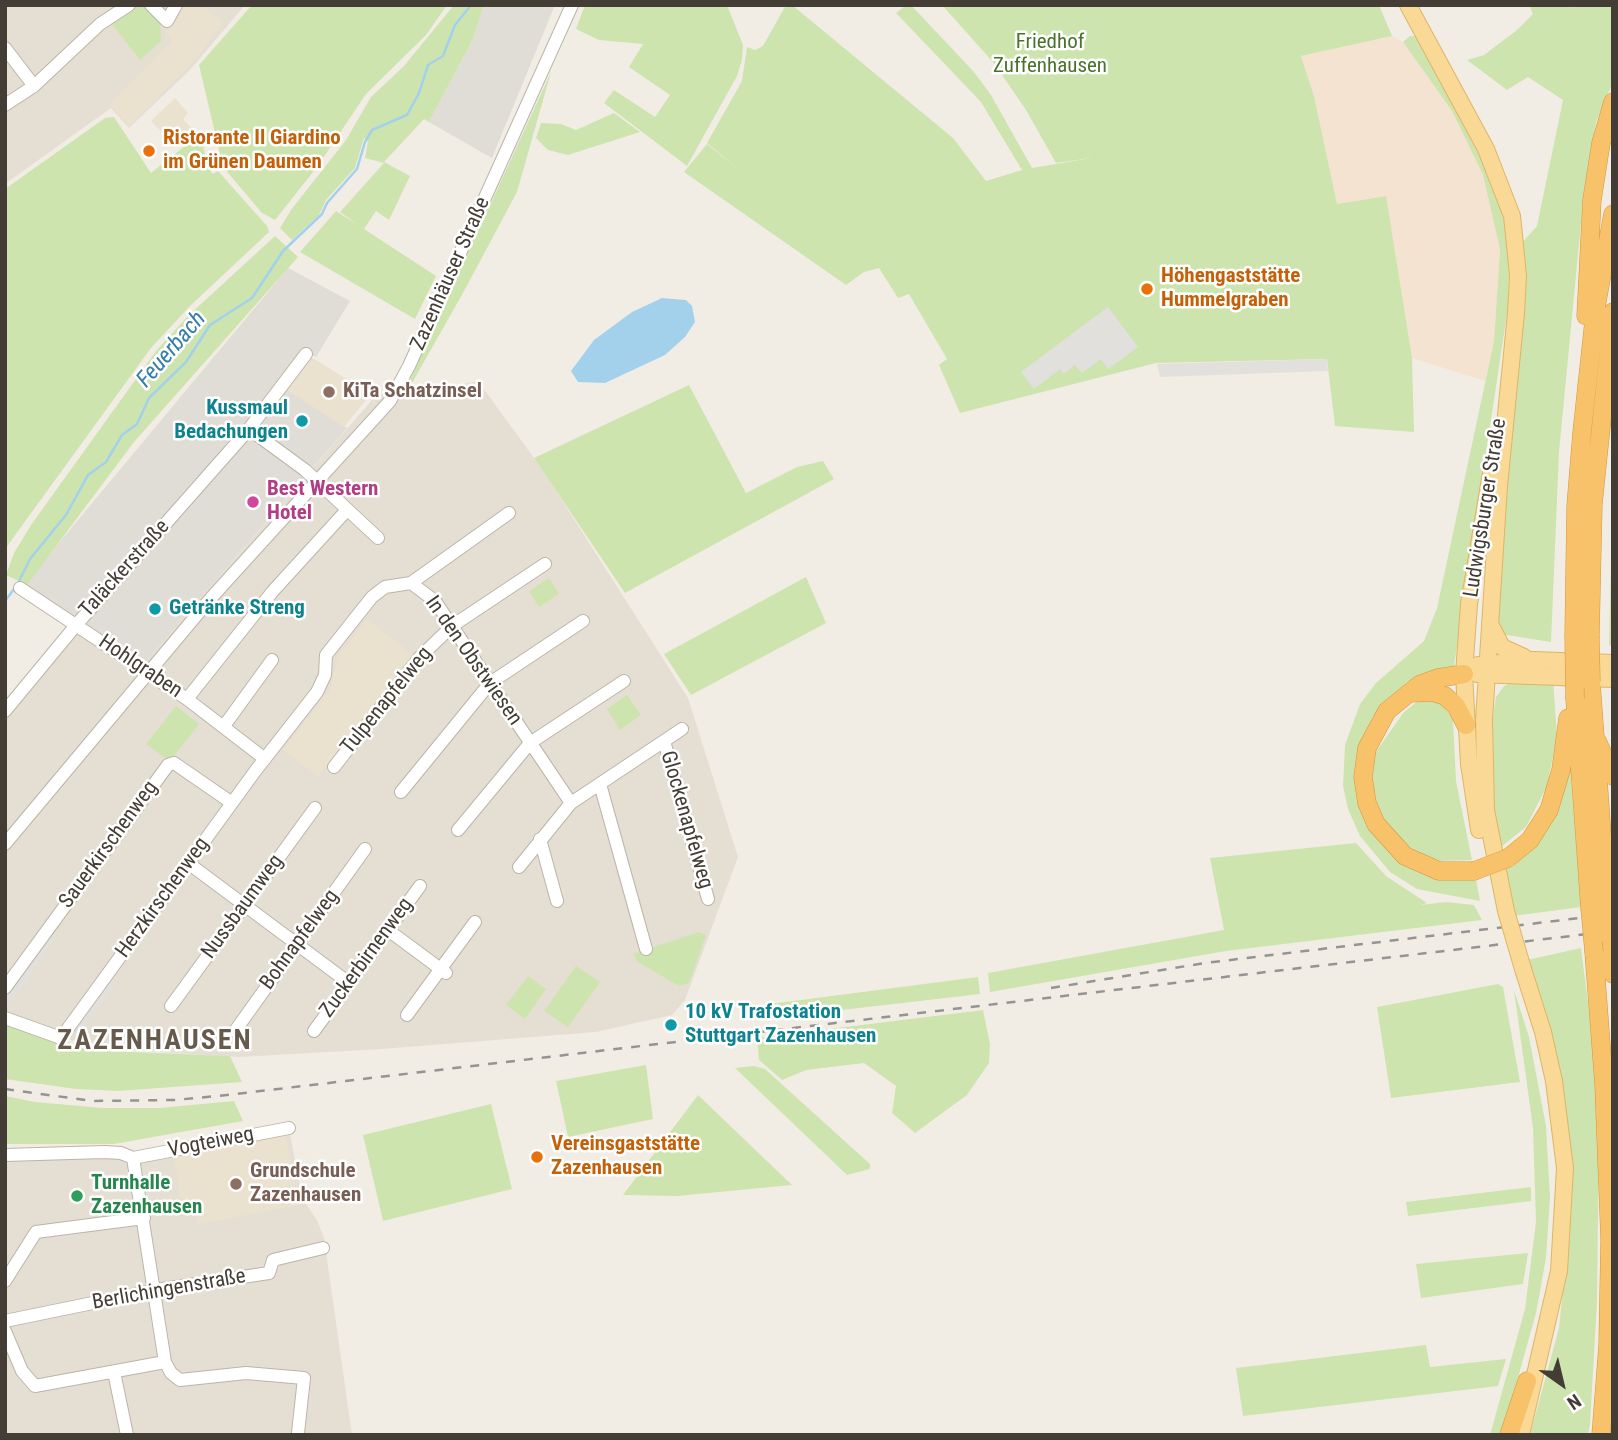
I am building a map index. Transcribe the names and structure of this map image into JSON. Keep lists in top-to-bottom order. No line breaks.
{"streets":{"main road":["Ludwigsburger Straße"],"street":["Zazenhäuser Straße","Taläckerstraße","In den Obstwiesen","Hohlgraben","Tulpenapfelweg","Glockenapfelweg","Sauerkirschenweg","Herzkirschenweg","Nussbaumweg","Bohnapfelweg","Zuckerbirnenweg","Vogteiweg","Berlichingenstraße"]},"crossings":[["Zazenhäuser Straße","Hohlgraben"],["Taläckerstraße","Hohlgraben"],["In den Obstwiesen","Hohlgraben"],["In den Obstwiesen","Tulpenapfelweg"],["In den Obstwiesen","Herzkirschenweg"],["Hohlgraben","Herzkirschenweg"],["Sauerkirschenweg","Herzkirschenweg"]],"districts":["ZAZENHAUSEN"],"water":["Feuerbach"],"parks":["Friedhof Zuffenhausen"],"places":["Ristorante Il Giardino im Grünen Daumen","Höhengaststätte Hummelgraben","KiTa Schatzinsel","Kussmaul Bedachungen","Best Western Hotel","Getränke Streng","10 kV Trafostation Stuttgart Zazenhausen","Vereinsgaststätte Zazenhausen","Grundschule Zazenhausen","Turnhalle Zazenhausen"],"north":"bottom right"}
